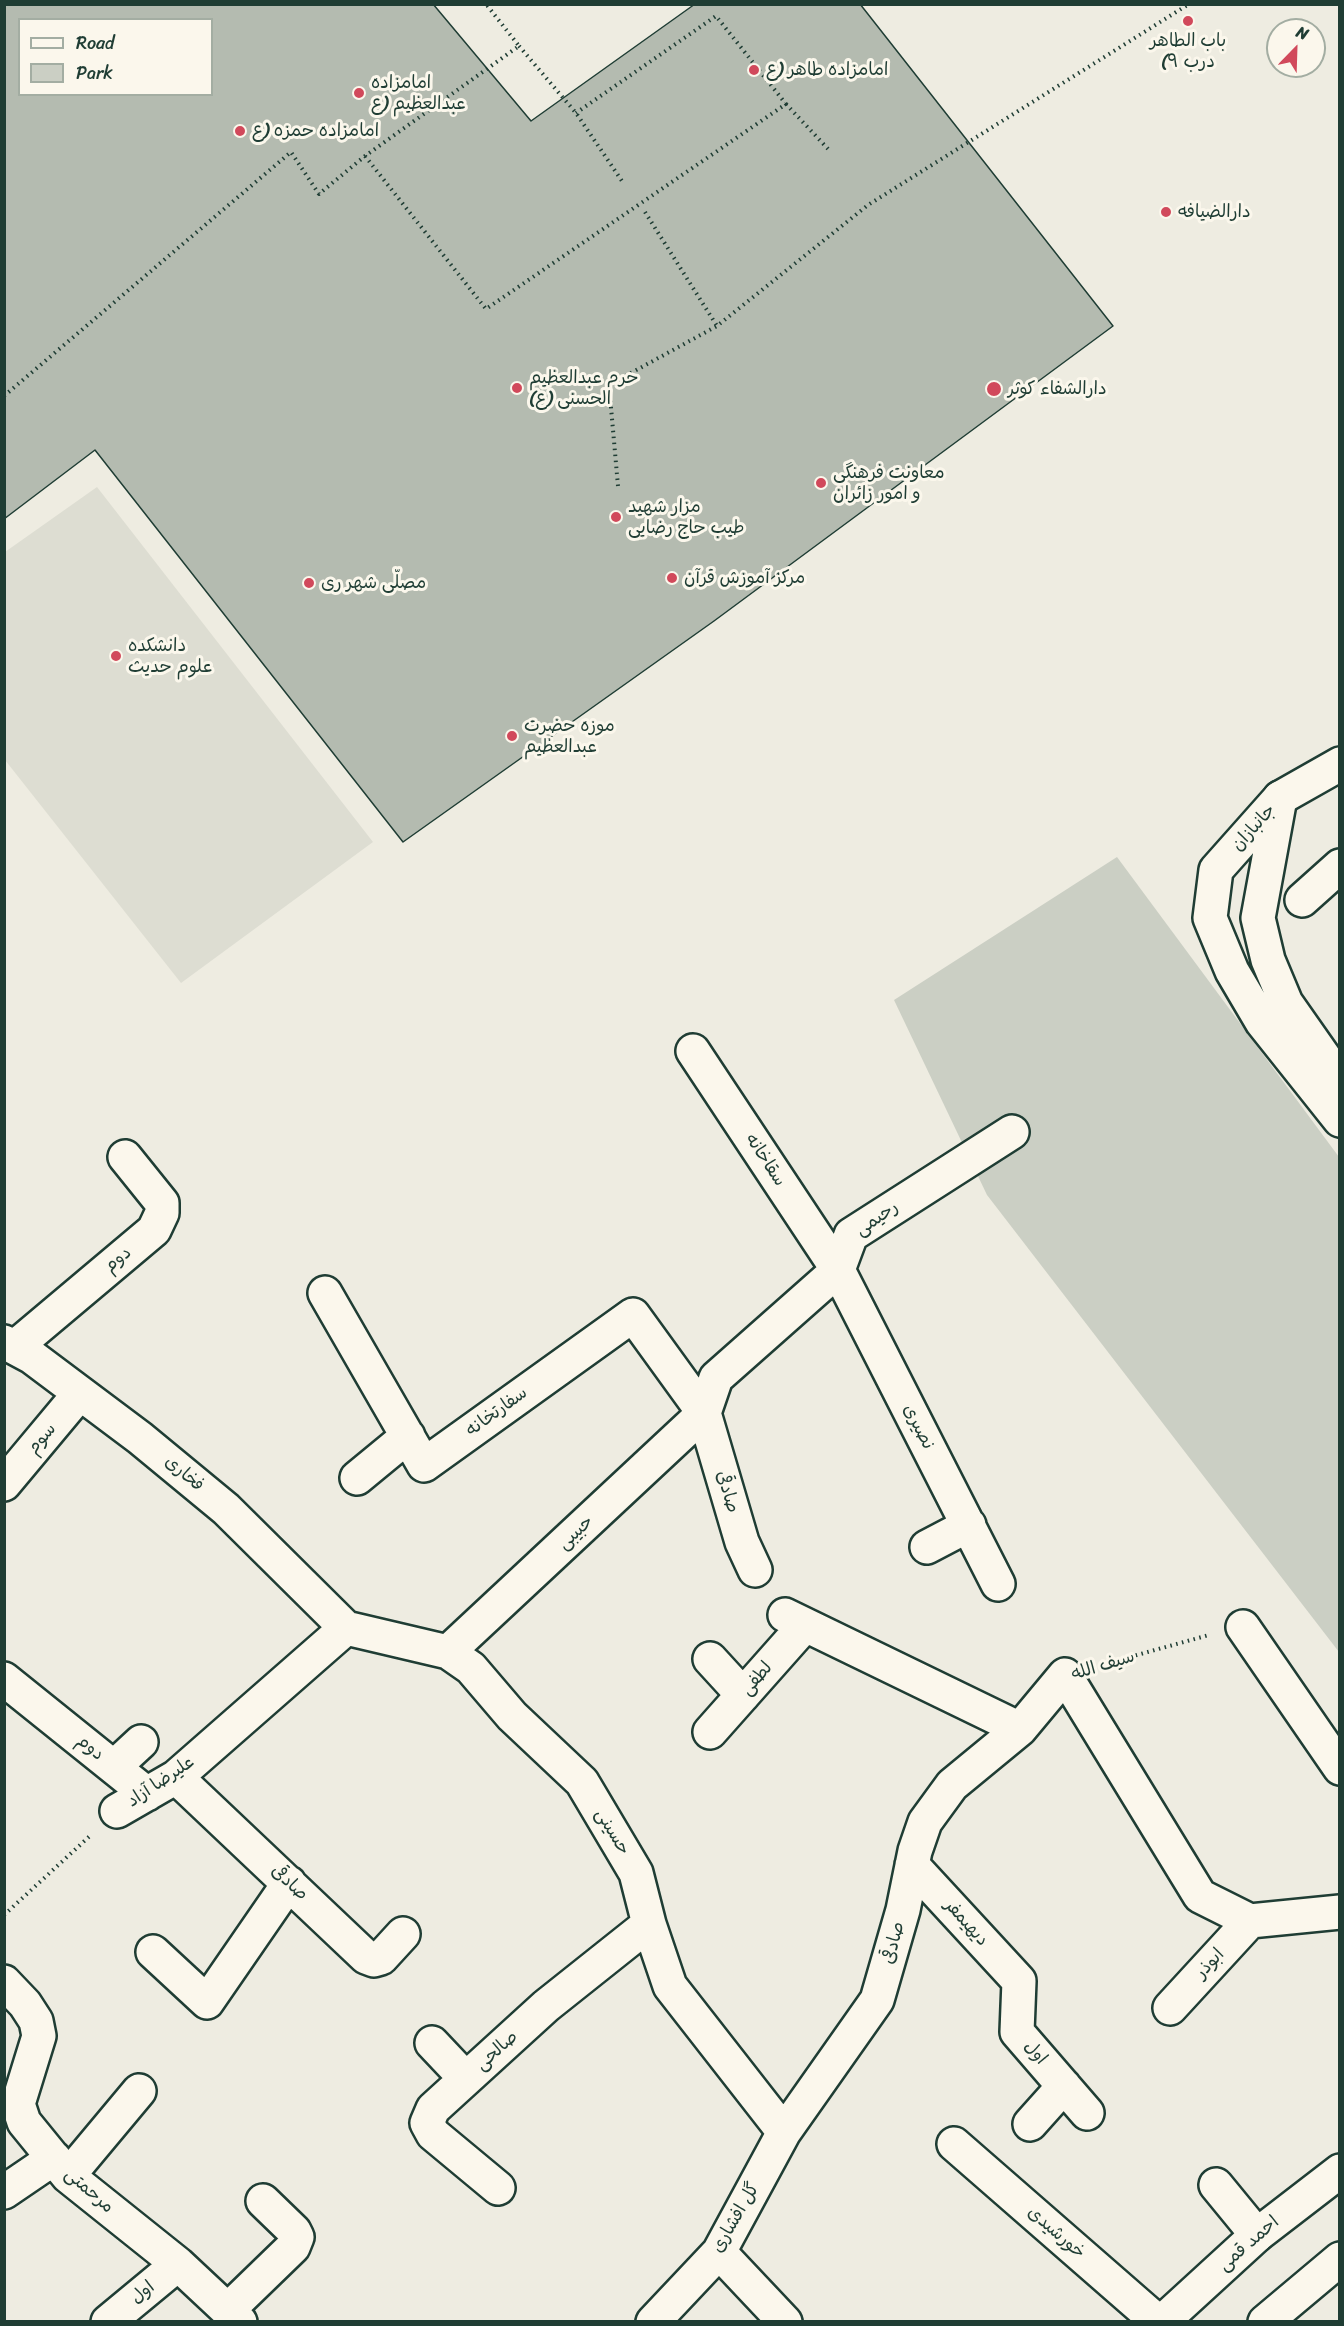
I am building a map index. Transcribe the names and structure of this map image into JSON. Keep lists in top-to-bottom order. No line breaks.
{"streets":{"street":["جانبازان","سقاخانه","رحیمی","دوم","سفارتخانه","نصیری","سوم","فخاری","صادقی","حبیبی","سیف الله","لطفی","علیرضا آزاد","حسینی","دیهیمفر","ابوذر","صالحی","اول","مرحمتی","گل افشاری","خورشیدی","احمد قمی"]},"crossings":[["سقاخانه","رحیمی"],["سقاخانه","نصیری"],["رحیمی","سفارتخانه"],["رحیمی","نصیری"],["رحیمی","صادقی"],["رحیمی","حبیبی"],["دوم","فخاری"],["دوم","علیرضا آزاد"],["سفارتخانه","صادقی"],["سفارتخانه","حبیبی"],["سوم","فخاری"],["فخاری","علیرضا آزاد"],["فخاری","حسینی"],["صادقی","حبیبی"],["صادقی","سیف الله"],["صادقی","علیرضا آزاد"],["صادقی","حسینی"],["صادقی","دیهیمفر"],["صادقی","گل افشاری"],["حبیبی","حسینی"],["سیف الله","لطفی"],["علیرضا آزاد","حسینی"],["حسینی","صالحی"],["حسینی","گل افشاری"],["دیهیمفر","اول"],["اول","مرحمتی"],["خورشیدی","احمد قمی"]],"places":["باب الطاهر (درب ۹","امامزاده طاهر (ع","امامزاده عبدالعظیم (ع","امامزاده حمزه (ع","دارالضیافه","حرم عبدالعظیم الحسنی (ع)","دارالشفاء کوثر","معاونت فرهنگی و امور زائران","مزار شهید طیب حاج رضایی","مرکز آموزش قرآن","مصلّی شهر ری","دانشکده علوم حدیث","موزه حضرت عبدالعظیم"],"legend":["Road","Park"],"north":"top right"}
